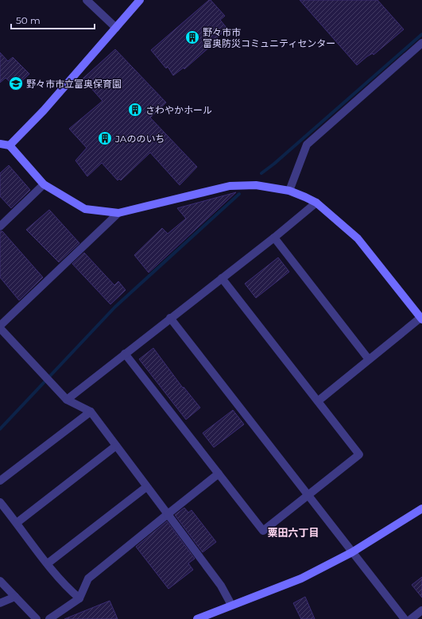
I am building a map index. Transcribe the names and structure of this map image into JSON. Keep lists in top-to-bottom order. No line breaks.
{"districts":["粟田六丁目"],"places":{"building":["野々市市 富奥防災コミュニティセンター","さわやかホール","JAののいち"],"school or university":["野々市市立富奥保育園"]},"scale_bar":"50 m"}
